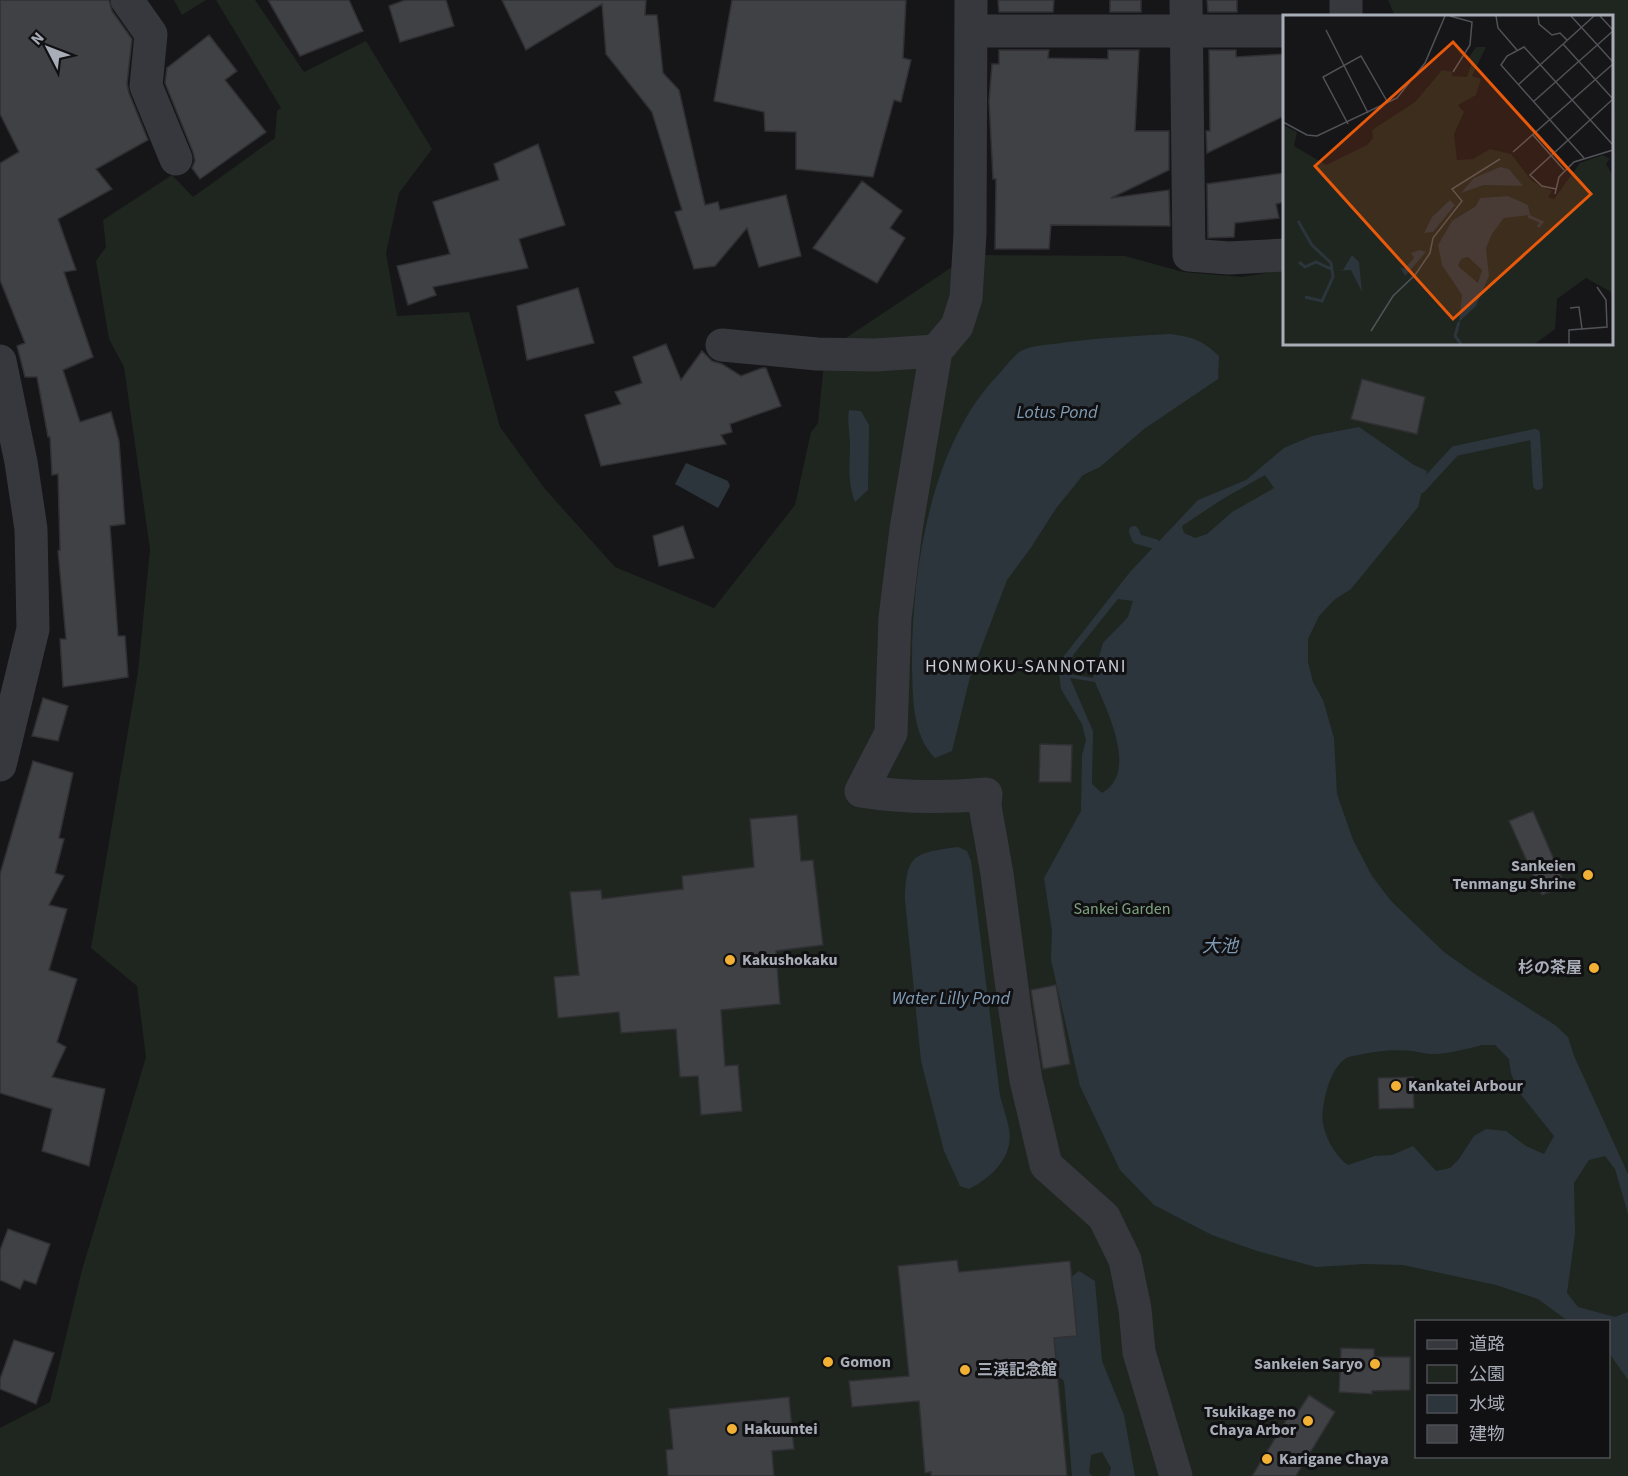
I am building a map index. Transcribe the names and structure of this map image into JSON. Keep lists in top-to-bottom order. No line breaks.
{"districts":["HONMOKU-SANNOTANI"],"water":["Lotus Pond","大池","Water Lilly Pond"],"parks":["Sankei Garden"],"places":["Sankeien Tenmangu Shrine","Kakushokaku","杉の茶屋","Kankatei Arbour","Gomon","Sankeien Saryo","三渓記念館","Tsukikage no Chaya Arbor","Hakuuntei","Karigane Chaya"],"legend":["道路","公園","水域","建物"],"north":"top left"}
